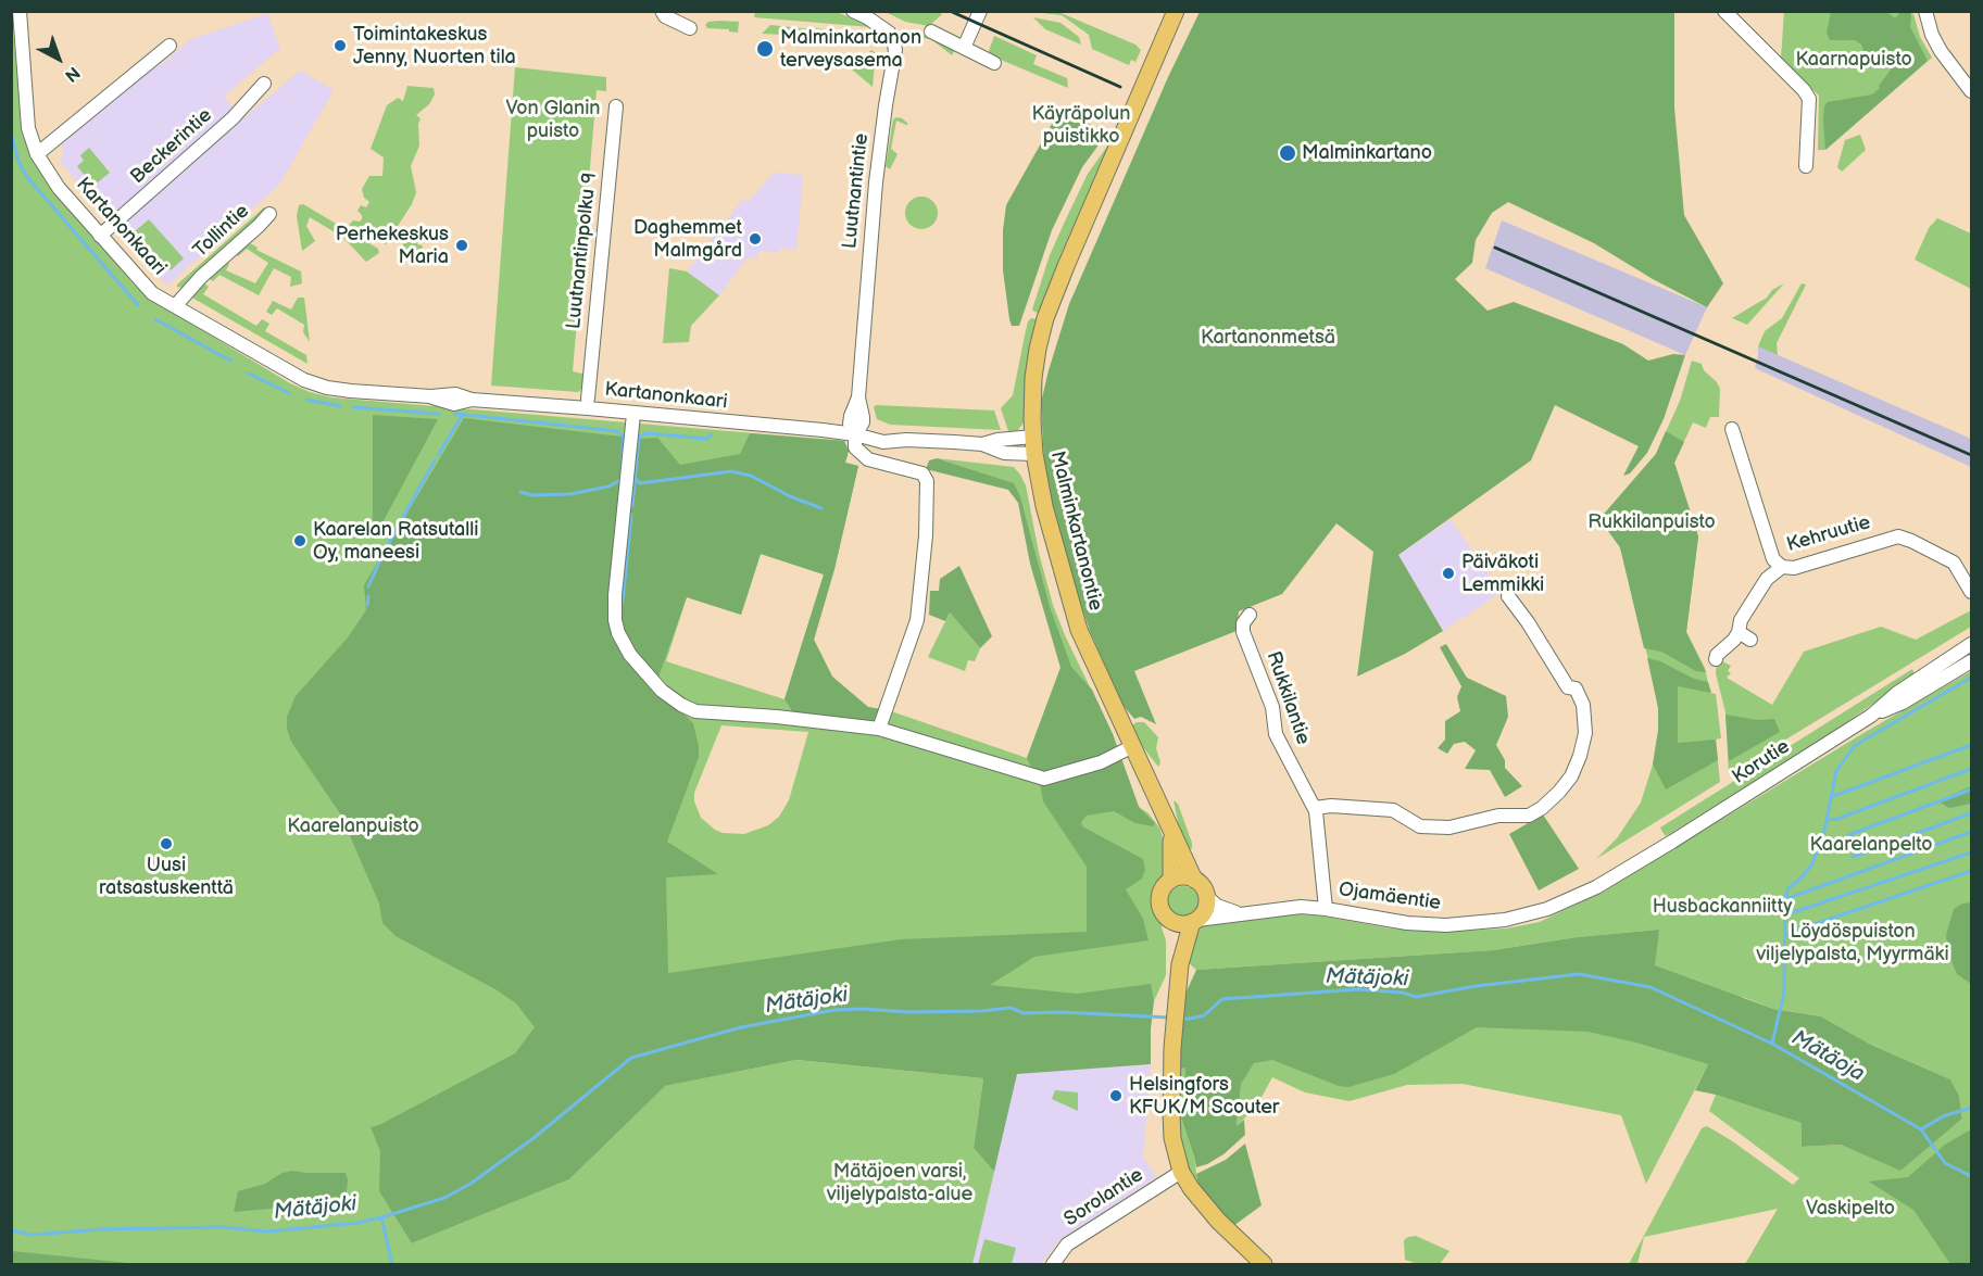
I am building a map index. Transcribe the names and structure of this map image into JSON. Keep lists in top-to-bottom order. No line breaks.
{"streets":{"main road":["Malminkartanontie"],"street":["Beckerintie","Luutnantintie","Kartanonkaari","Tollintie","Luutnantinpolku 9","Kehruutie","Rukkilantie","Korutie","Ojamäentie","Sorolantie"]},"crossings":[["Beckerintie","Kartanonkaari"],["Luutnantintie","Kartanonkaari"],["Kartanonkaari","Tollintie"],["Kartanonkaari","Malminkartanontie"],["Malminkartanontie","Ojamäentie"],["Rukkilantie","Ojamäentie"],["Korutie","Ojamäentie"]],"water":["Mätäjoki","Mätäoja"],"parks":["Kaarnapuisto","Von Glanin puisto","Käyräpolun puistikko","Kartanonmetsä","Rukkilanpuisto","Kaarelanpuisto","Kaarelanpelto","Husbackanniitty","Löydöspuiston viljelypalsta, Myyrmäki","Mätäjoen varsi, viljelypalsta-alue","Vaskipelto"],"places":["Toimintakeskus Jenny, Nuorten tila","Malminkartanon terveysasema","Malminkartano","Daghemmet Malmgård","Perhekeskus Maria","Kaarelan Ratsutalli Oy, maneesi","Päiväkoti Lemmikki","Uusi ratsastuskenttä","Helsingfors KFUK/M Scouter"],"north":"bottom right"}
